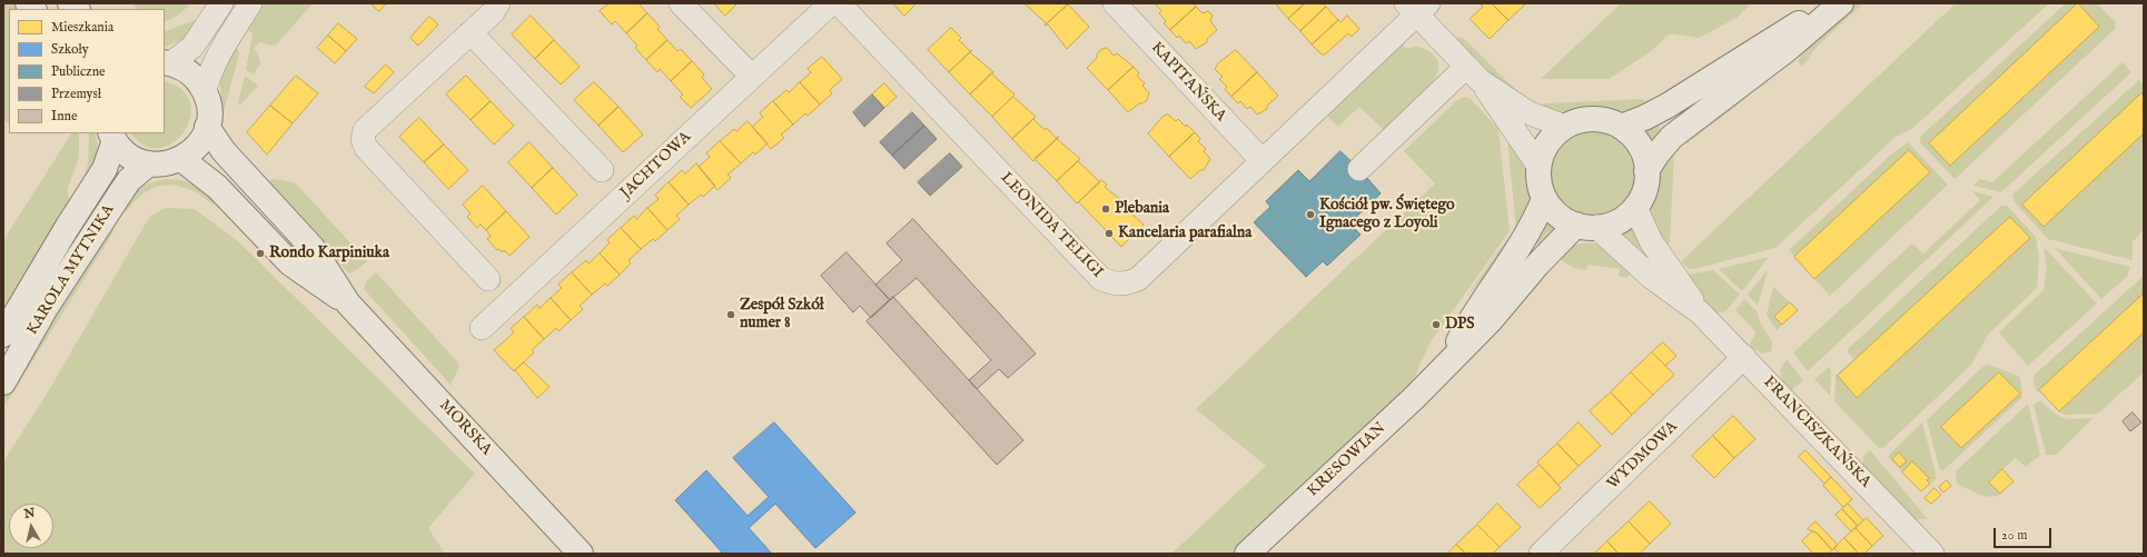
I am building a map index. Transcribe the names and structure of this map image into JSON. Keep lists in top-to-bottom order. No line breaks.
{"streets":{"main road":["KAROLA MYTNIKA","MORSKA","KRESOWIAN"],"street":["KAPITAŃSKA","JACHTOWA","LEONIDA TELIGI","FRANCISZKAŃSKA","WYDMOWA"]},"crossings":[["KAPITAŃSKA","LEONIDA TELIGI"],["FRANCISZKAŃSKA","WYDMOWA"],["FRANCISZKAŃSKA","KRESOWIAN"]],"places":["Plebania","Kościół pw. Świętego Ignacego z Loyoli","Kancelaria parafialna","Rondo Karpiniuka","Zespół Szkół numer 8","DPS"],"legend":["Mieszkania","Szkoły","Publiczne","Przemysł","Inne"],"scale_bar":"20 m","north":"top"}
